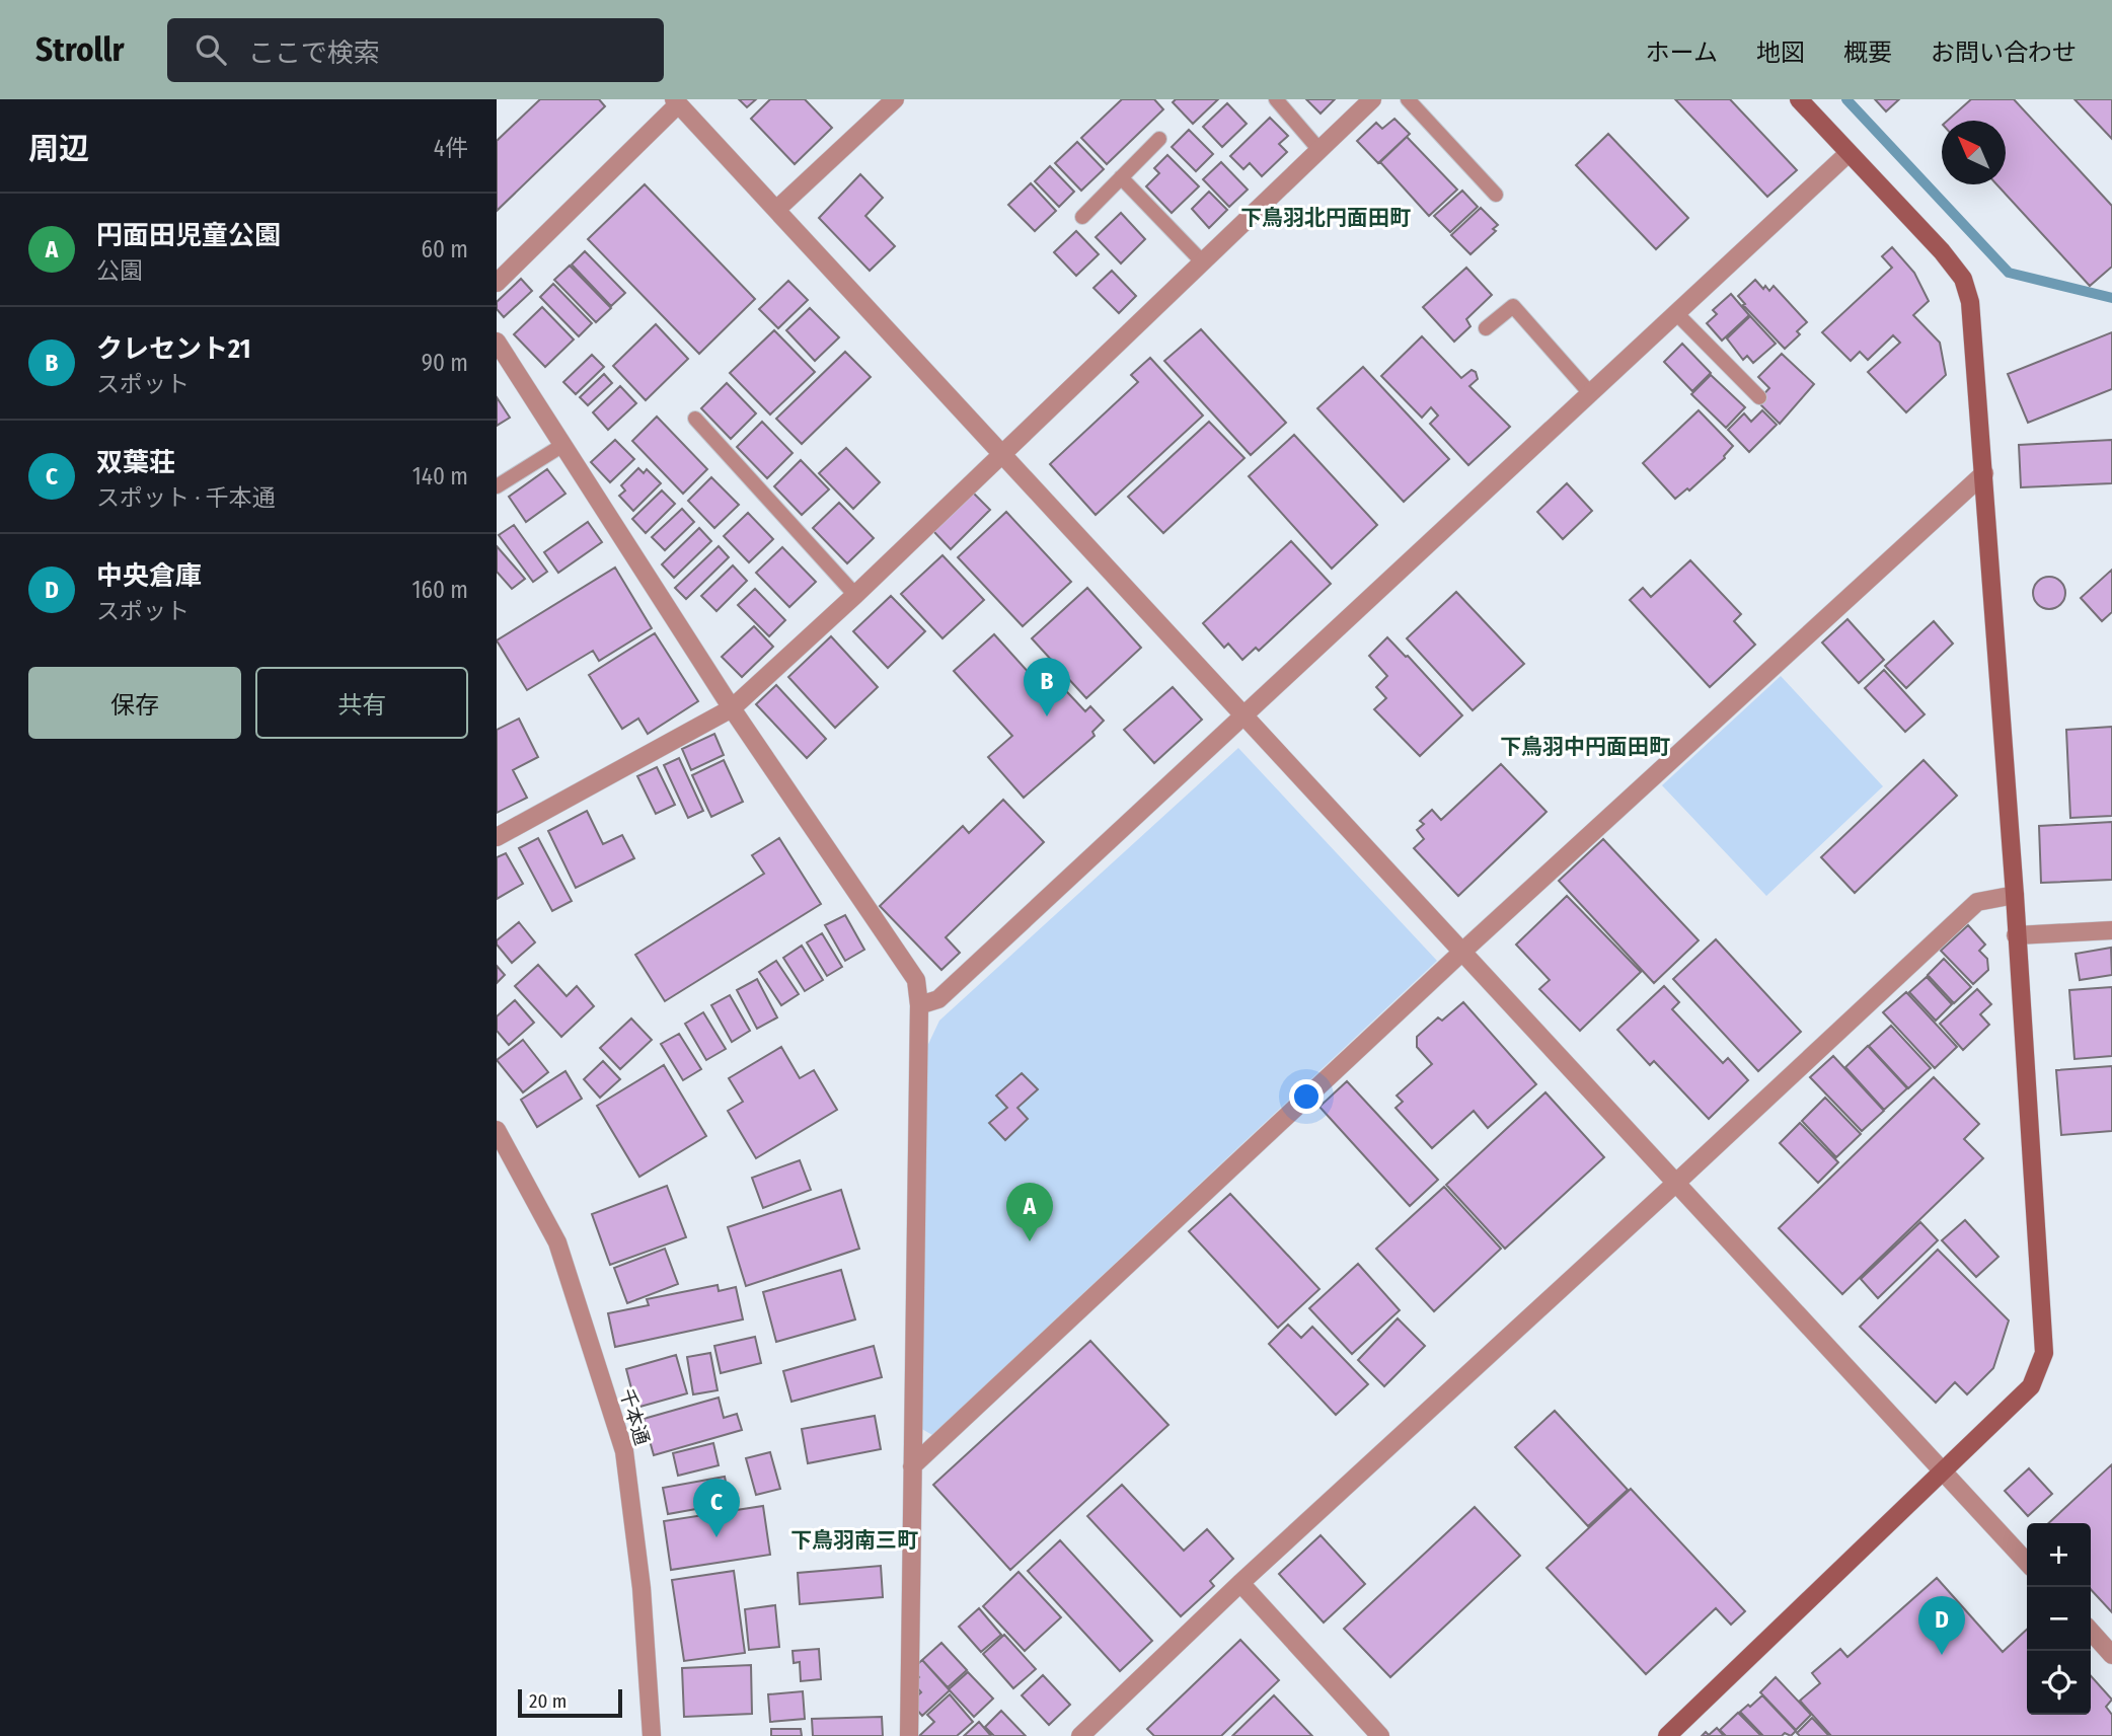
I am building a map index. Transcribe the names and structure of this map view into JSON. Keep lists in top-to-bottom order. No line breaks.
{"streets":{"street":["千本通"]},"districts":["下鳥羽北円面田町","下鳥羽中円面田町","下鳥羽南三町"],"scale_bar":"20 m","north":"top left","page":{"header":"Strollr","search":"ここで検索","nav":["ホーム","地図","概要","お問い合わせ"],"heading":["周辺","4件"],"list":[{"mark":"A","name":"円面田児童公園","note":"公園","value":"60 m"},{"mark":"B","name":"クレセント21","note":"スポット","value":"90 m"},{"mark":"C","name":"双葉荘","note":"スポット · 千本通","value":"140 m"},{"mark":"D","name":"中央倉庫","note":"スポット","value":"160 m"}],"buttons":["保存","共有"],"pins":["B","A","C","D"],"map_buttons":["+","−"],"scale":"20 m"}}
